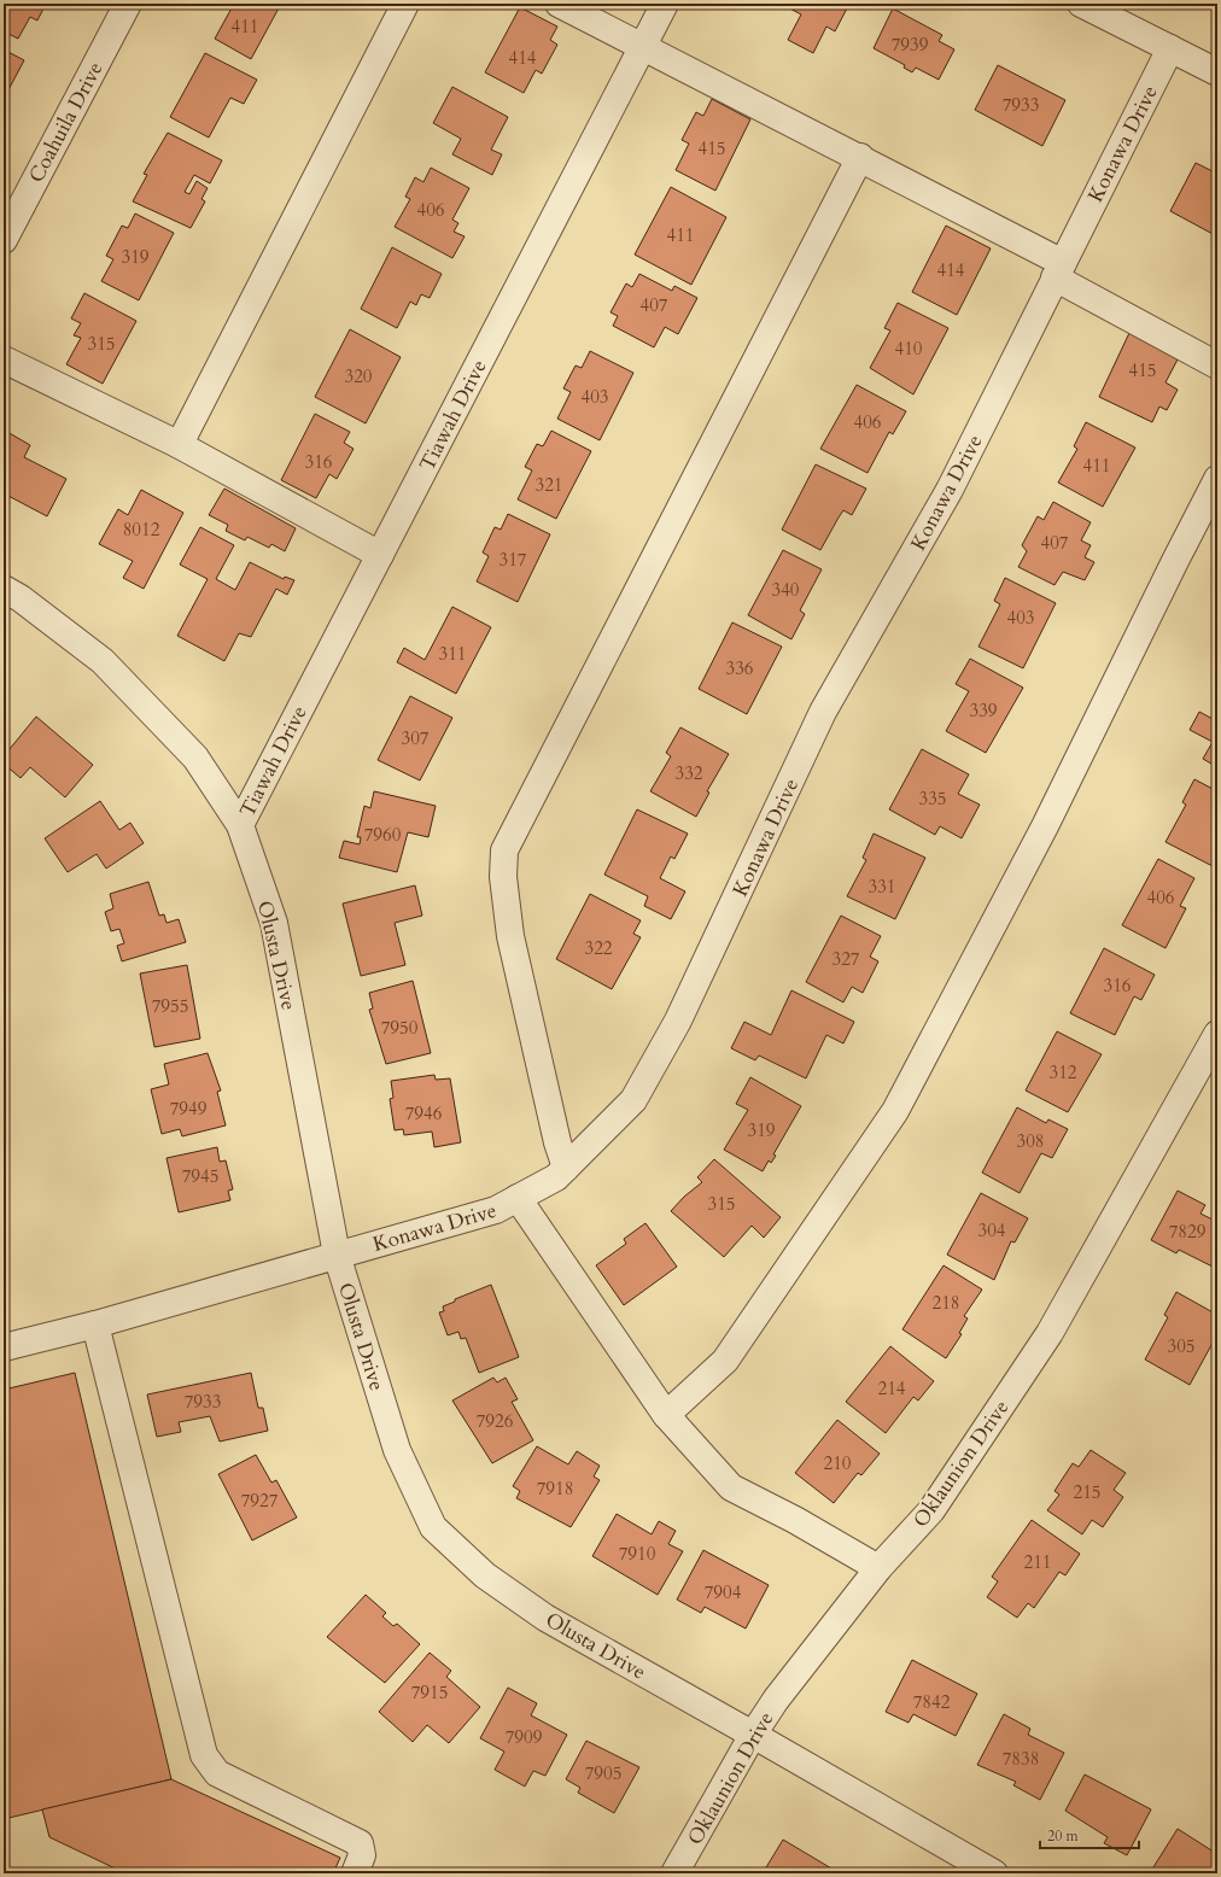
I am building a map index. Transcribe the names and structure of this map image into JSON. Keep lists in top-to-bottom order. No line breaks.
{"streets":{"street":["Coahuila Drive","Konawa Drive","Tiawah Drive","Olusta Drive","Oklaunion Drive"]},"crossings":[["Konawa Drive","Olusta Drive"],["Tiawah Drive","Olusta Drive"],["Olusta Drive","Oklaunion Drive"]],"house_numbers":["411","7939","414","7933","415","406","411","319","414","407","315","410","415","320","403","406","316","411","321","8012","407","317","340","403","311","336","339","307","332","335","7960","331","406","322","327","316","7955","7950","312","7949","7946","319","308","7945","315","304","7829","218","305","214","7933","7926","210","7918","215","7927","7910","211","7904","7915","7842","7909","7838","7905"],"scale_bar":"20 m"}
